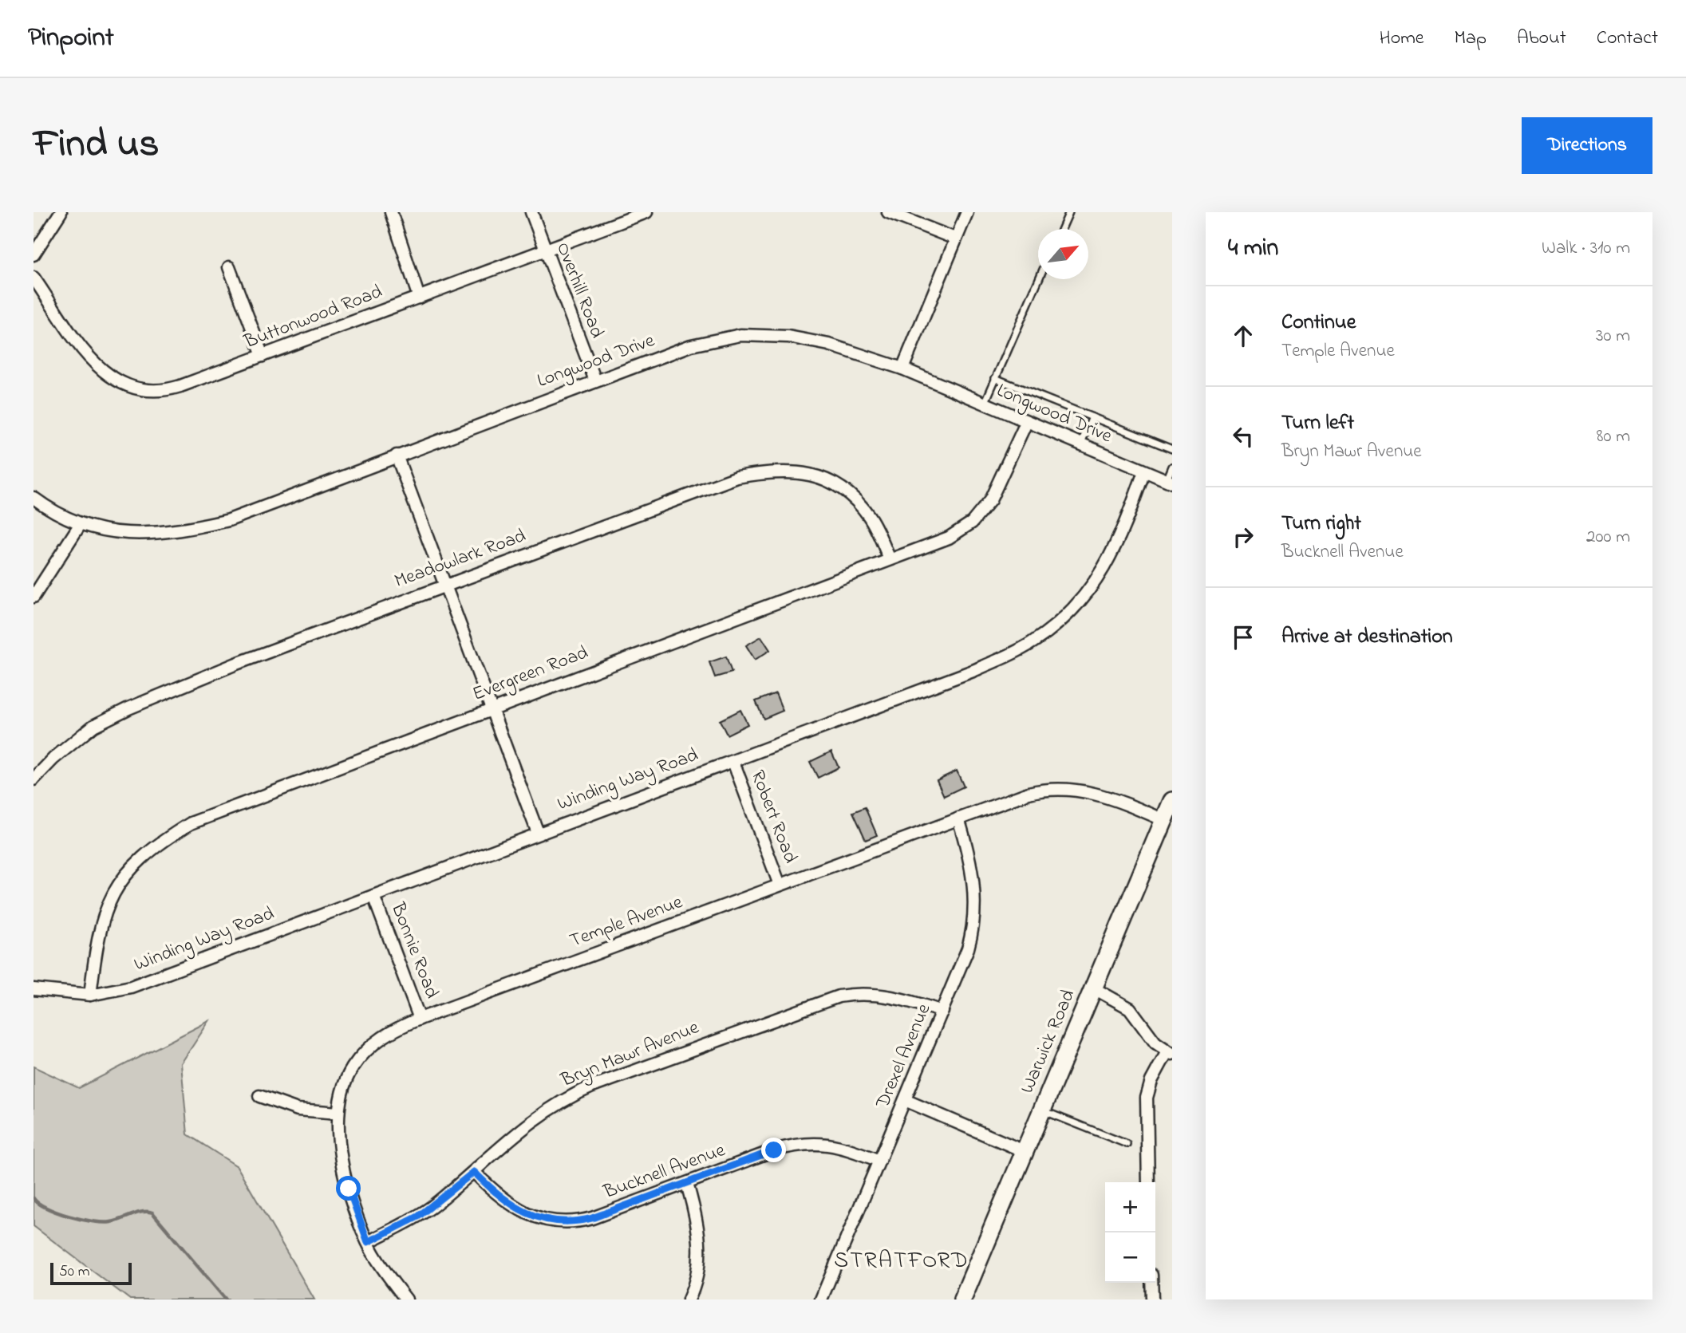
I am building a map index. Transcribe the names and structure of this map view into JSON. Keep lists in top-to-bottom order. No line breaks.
{"streets":{"street":["Overhill Road","Buttonwood Road","Longwood Drive","Meadowlark Road","Evergreen Road","Winding Way Road","Robert Road","Temple Avenue","Bonnie Road","Warwick Road","Bryn Mawr Avenue","Drexel Avenue","Bucknell Avenue"]},"crossings":[["Overhill Road","Buttonwood Road"],["Overhill Road","Longwood Drive"],["Longwood Drive","Evergreen Road"],["Longwood Drive","Winding Way Road"],["Meadowlark Road","Evergreen Road"],["Evergreen Road","Winding Way Road"],["Winding Way Road","Robert Road"],["Winding Way Road","Bonnie Road"],["Robert Road","Temple Avenue"],["Temple Avenue","Bonnie Road"],["Temple Avenue","Warwick Road"],["Temple Avenue","Bryn Mawr Avenue"],["Temple Avenue","Drexel Avenue"],["Bryn Mawr Avenue","Drexel Avenue"],["Bryn Mawr Avenue","Bucknell Avenue"],["Drexel Avenue","Bucknell Avenue"]],"districts":["STRATFORD"],"scale_bar":"50 m","north":"top right","page":{"header":"Pinpoint","nav":["Home","Map","About","Contact"],"title":"Find us","buttons":"Directions","heading":["4 min","Walk · 310 m"],"list":[["Continue","Temple Avenue","30 m"],["Turn left","Bryn Mawr Avenue","80 m"],["Turn right","Bucknell Avenue","200 m"],"Arrive at destination"],"map_buttons":["+","−"],"scale":"50 m"}}
